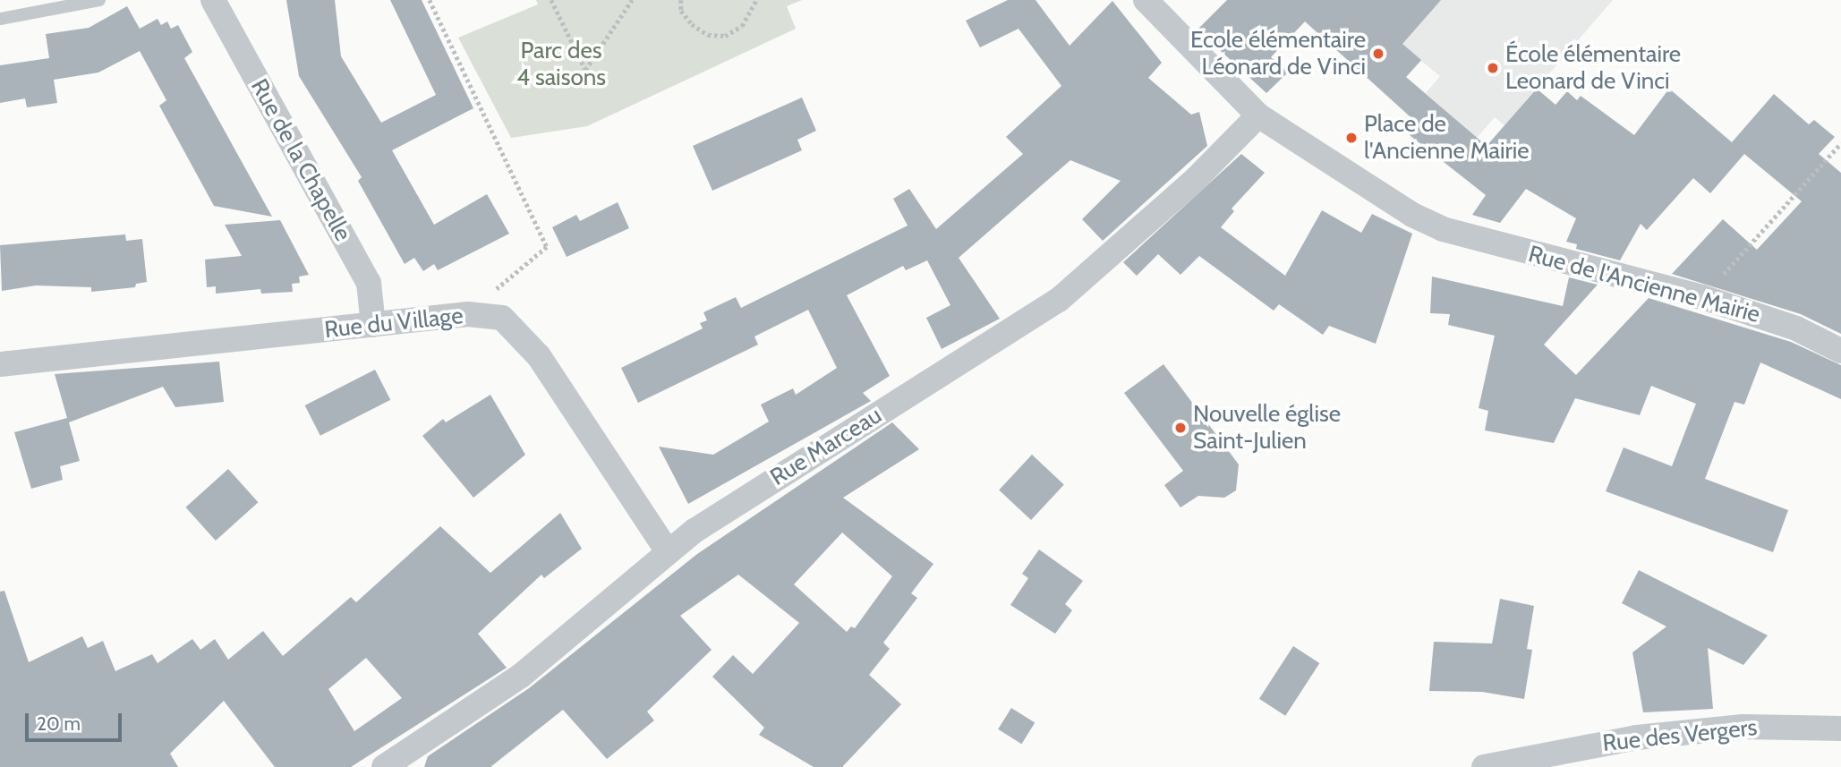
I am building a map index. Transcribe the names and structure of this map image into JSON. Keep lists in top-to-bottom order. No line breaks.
{"streets":{"street":["Rue de la Chapelle","Rue de l'Ancienne Mairie","Rue du Village","Rue Marceau","Rue des Vergers"]},"crossings":[["Rue de la Chapelle","Rue du Village"],["Rue de l'Ancienne Mairie","Rue Marceau"],["Rue du Village","Rue Marceau"]],"parks":["Parc des 4 saisons"],"places":["Ecole élémentaire Léonard de Vinci","École élémentaire Leonard de Vinci","Place de l'Ancienne Mairie","Nouvelle église Saint-Julien"],"scale_bar":"20 m"}
